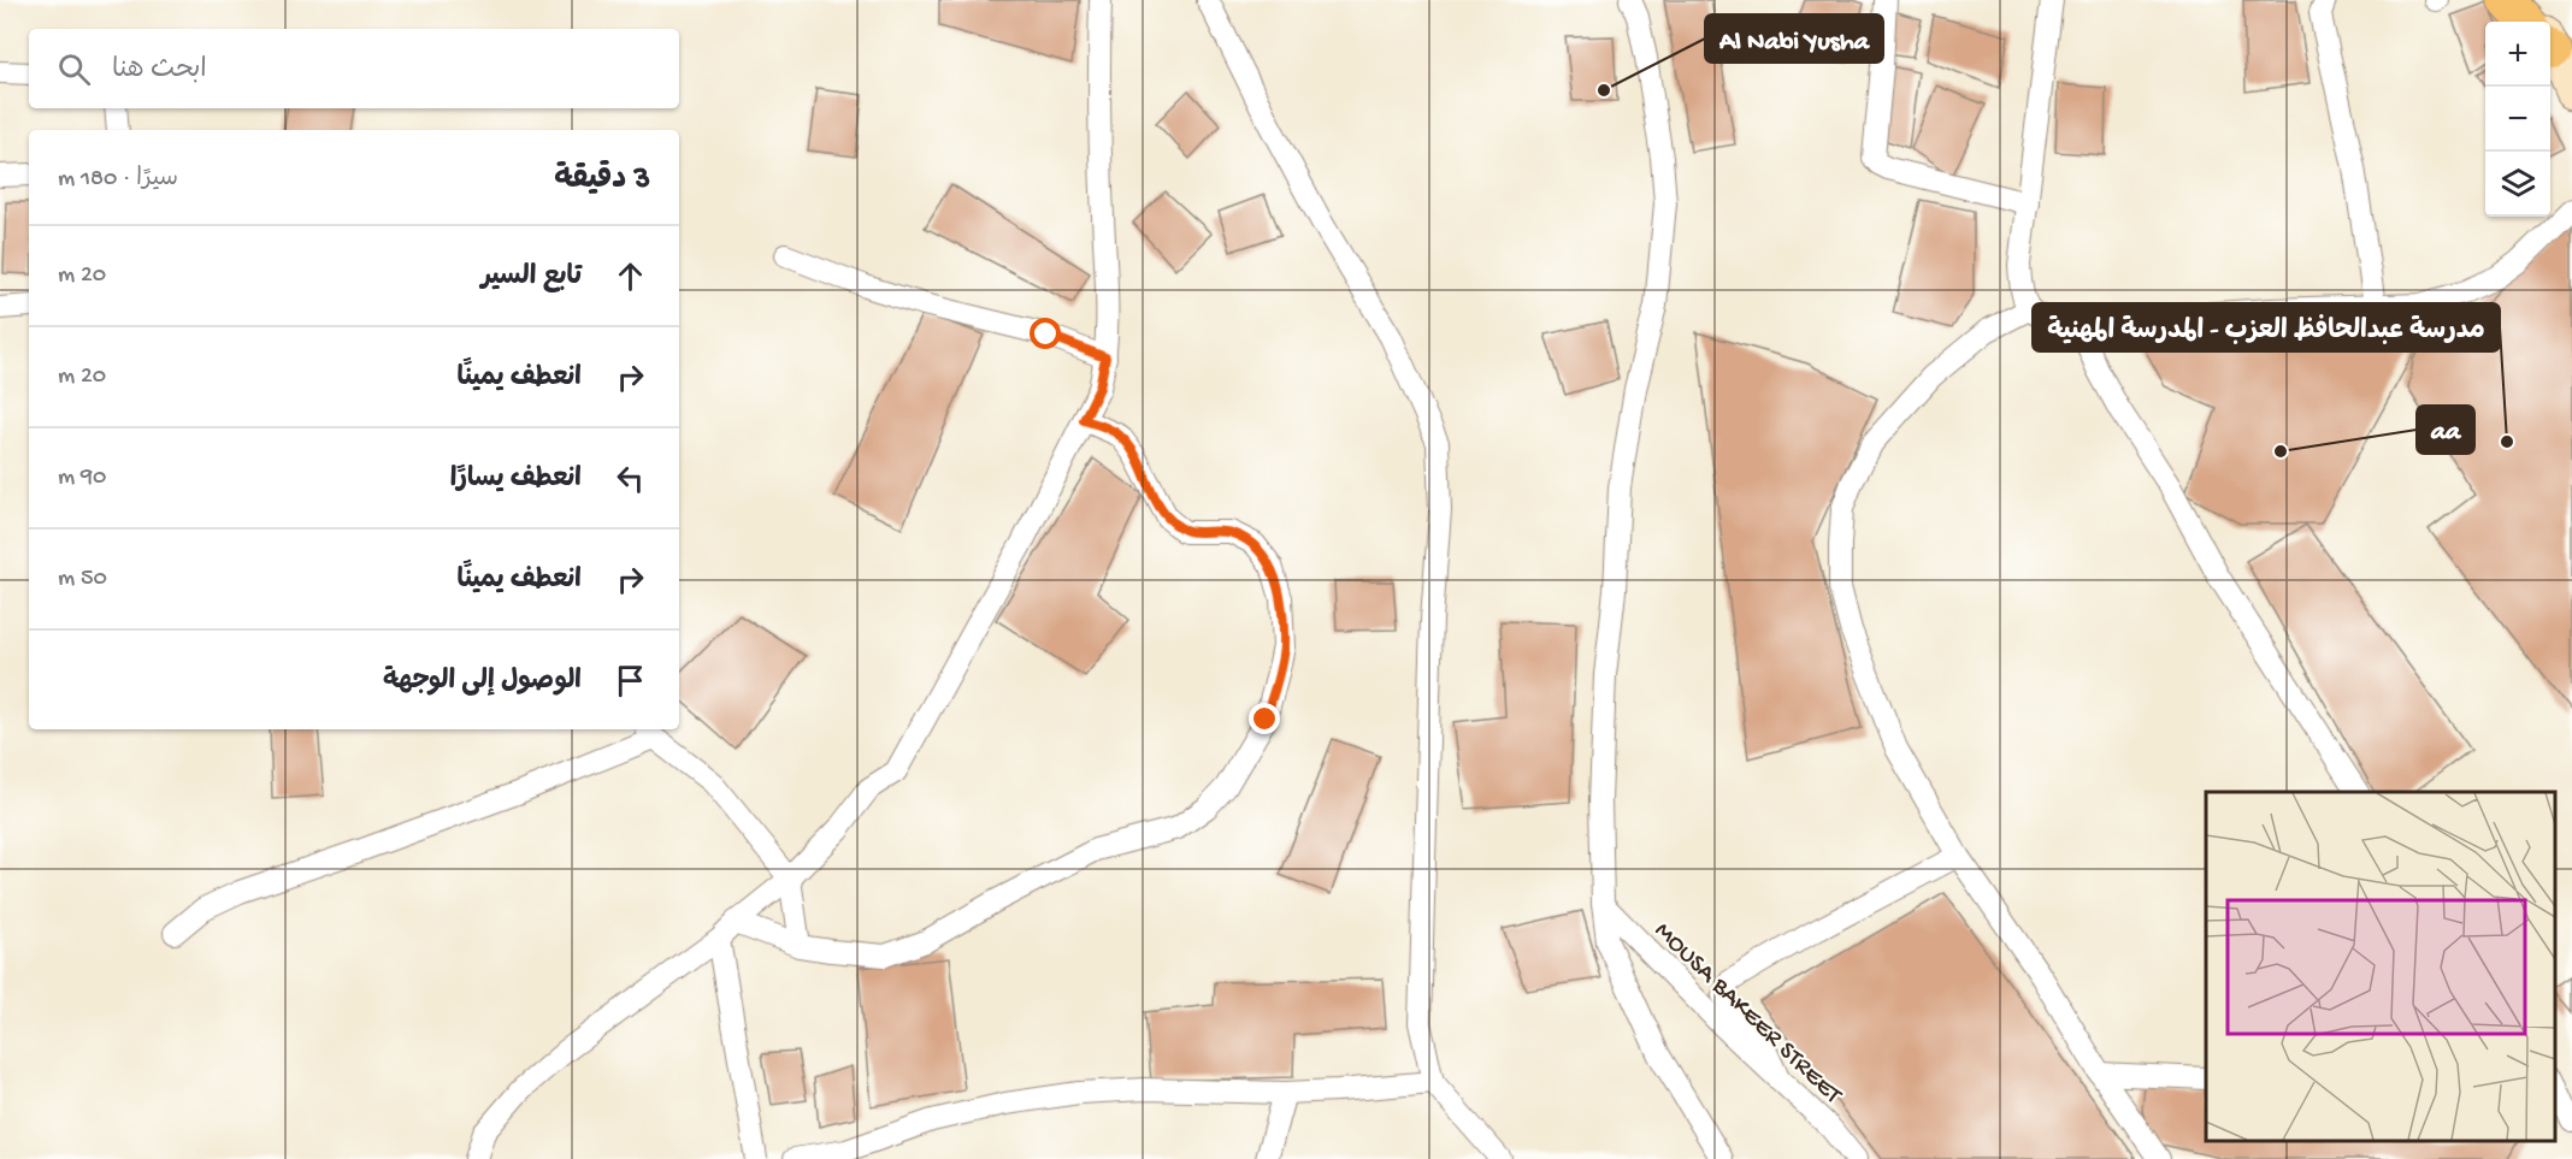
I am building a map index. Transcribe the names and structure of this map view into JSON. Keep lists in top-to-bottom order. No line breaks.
{"streets":{"street":["MOUSA BAKEER STREET"]},"places":["Al Nabi Yusha","مدرسة عبدالحافظ العزب - المدرسة المهنية","aa"],"page":{"map_buttons":["+","−"],"search":"ابحث هنا","heading":["3 دقيقة","سيرًا · 180 m"],"list":[["تابع السير","20 m"],["انعطف يمينًا","20 m"],["انعطف يسارًا","90 m"],["انعطف يمينًا","50 m"],"الوصول إلى الوجهة"]}}
